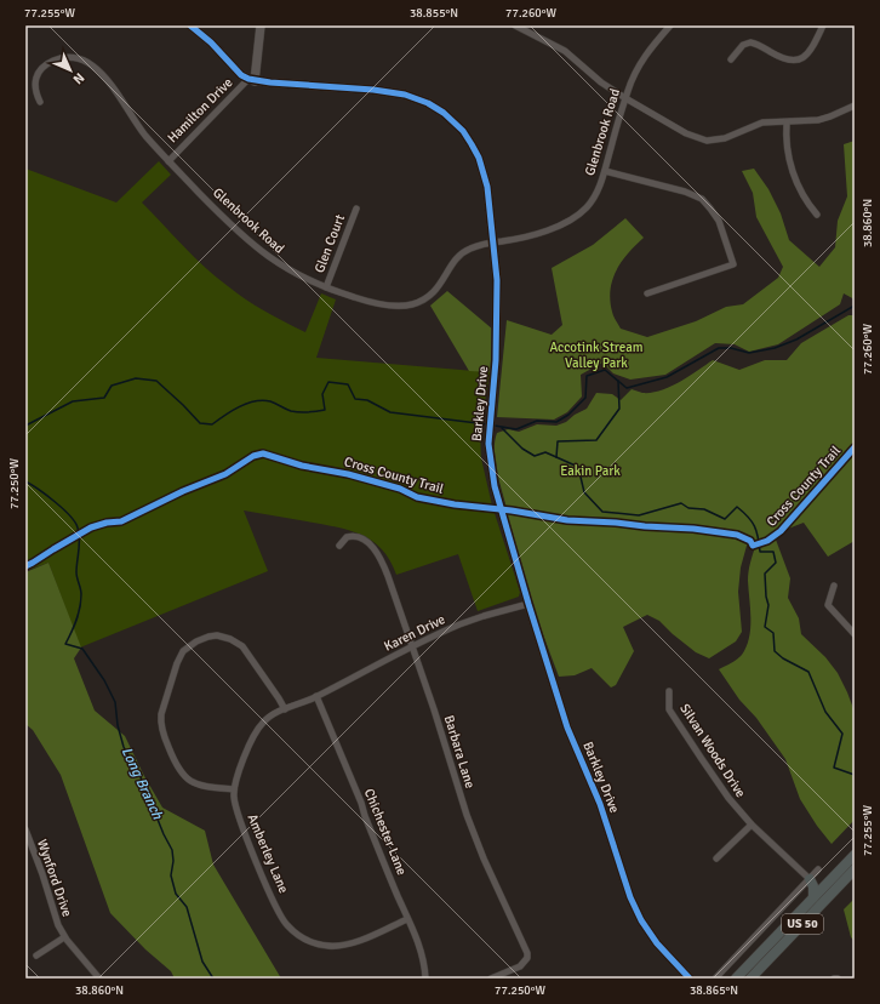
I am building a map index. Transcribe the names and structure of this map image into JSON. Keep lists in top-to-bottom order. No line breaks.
{"streets":{"main road":["US 50"],"street":["Hamilton Drive","Glenbrook Road","Glen Court","Barkley Drive","Karen Drive","Silvan Woods Drive","Barbara Lane","Chichester Lane","Amberley Lane","Wynford Drive"],"cycle path":["Cross County Trail"]},"crossings":[["Hamilton Drive","Glenbrook Road"],["Hamilton Drive","Barkley Drive"],["Glenbrook Road","Glen Court"],["Glenbrook Road","Barkley Drive"],["Barkley Drive","Karen Drive"],["Karen Drive","Barbara Lane"],["Karen Drive","Chichester Lane"],["Karen Drive","Amberley Lane"],["Chichester Lane","Amberley Lane"]],"water":["Long Branch"],"parks":["Accotink Stream Valley Park","Eakin Park"],"north":"bottom right","coordinates":["77.255°W","38.855°N","77.260°W","38.860°N","77.250°W","38.865°N"]}
